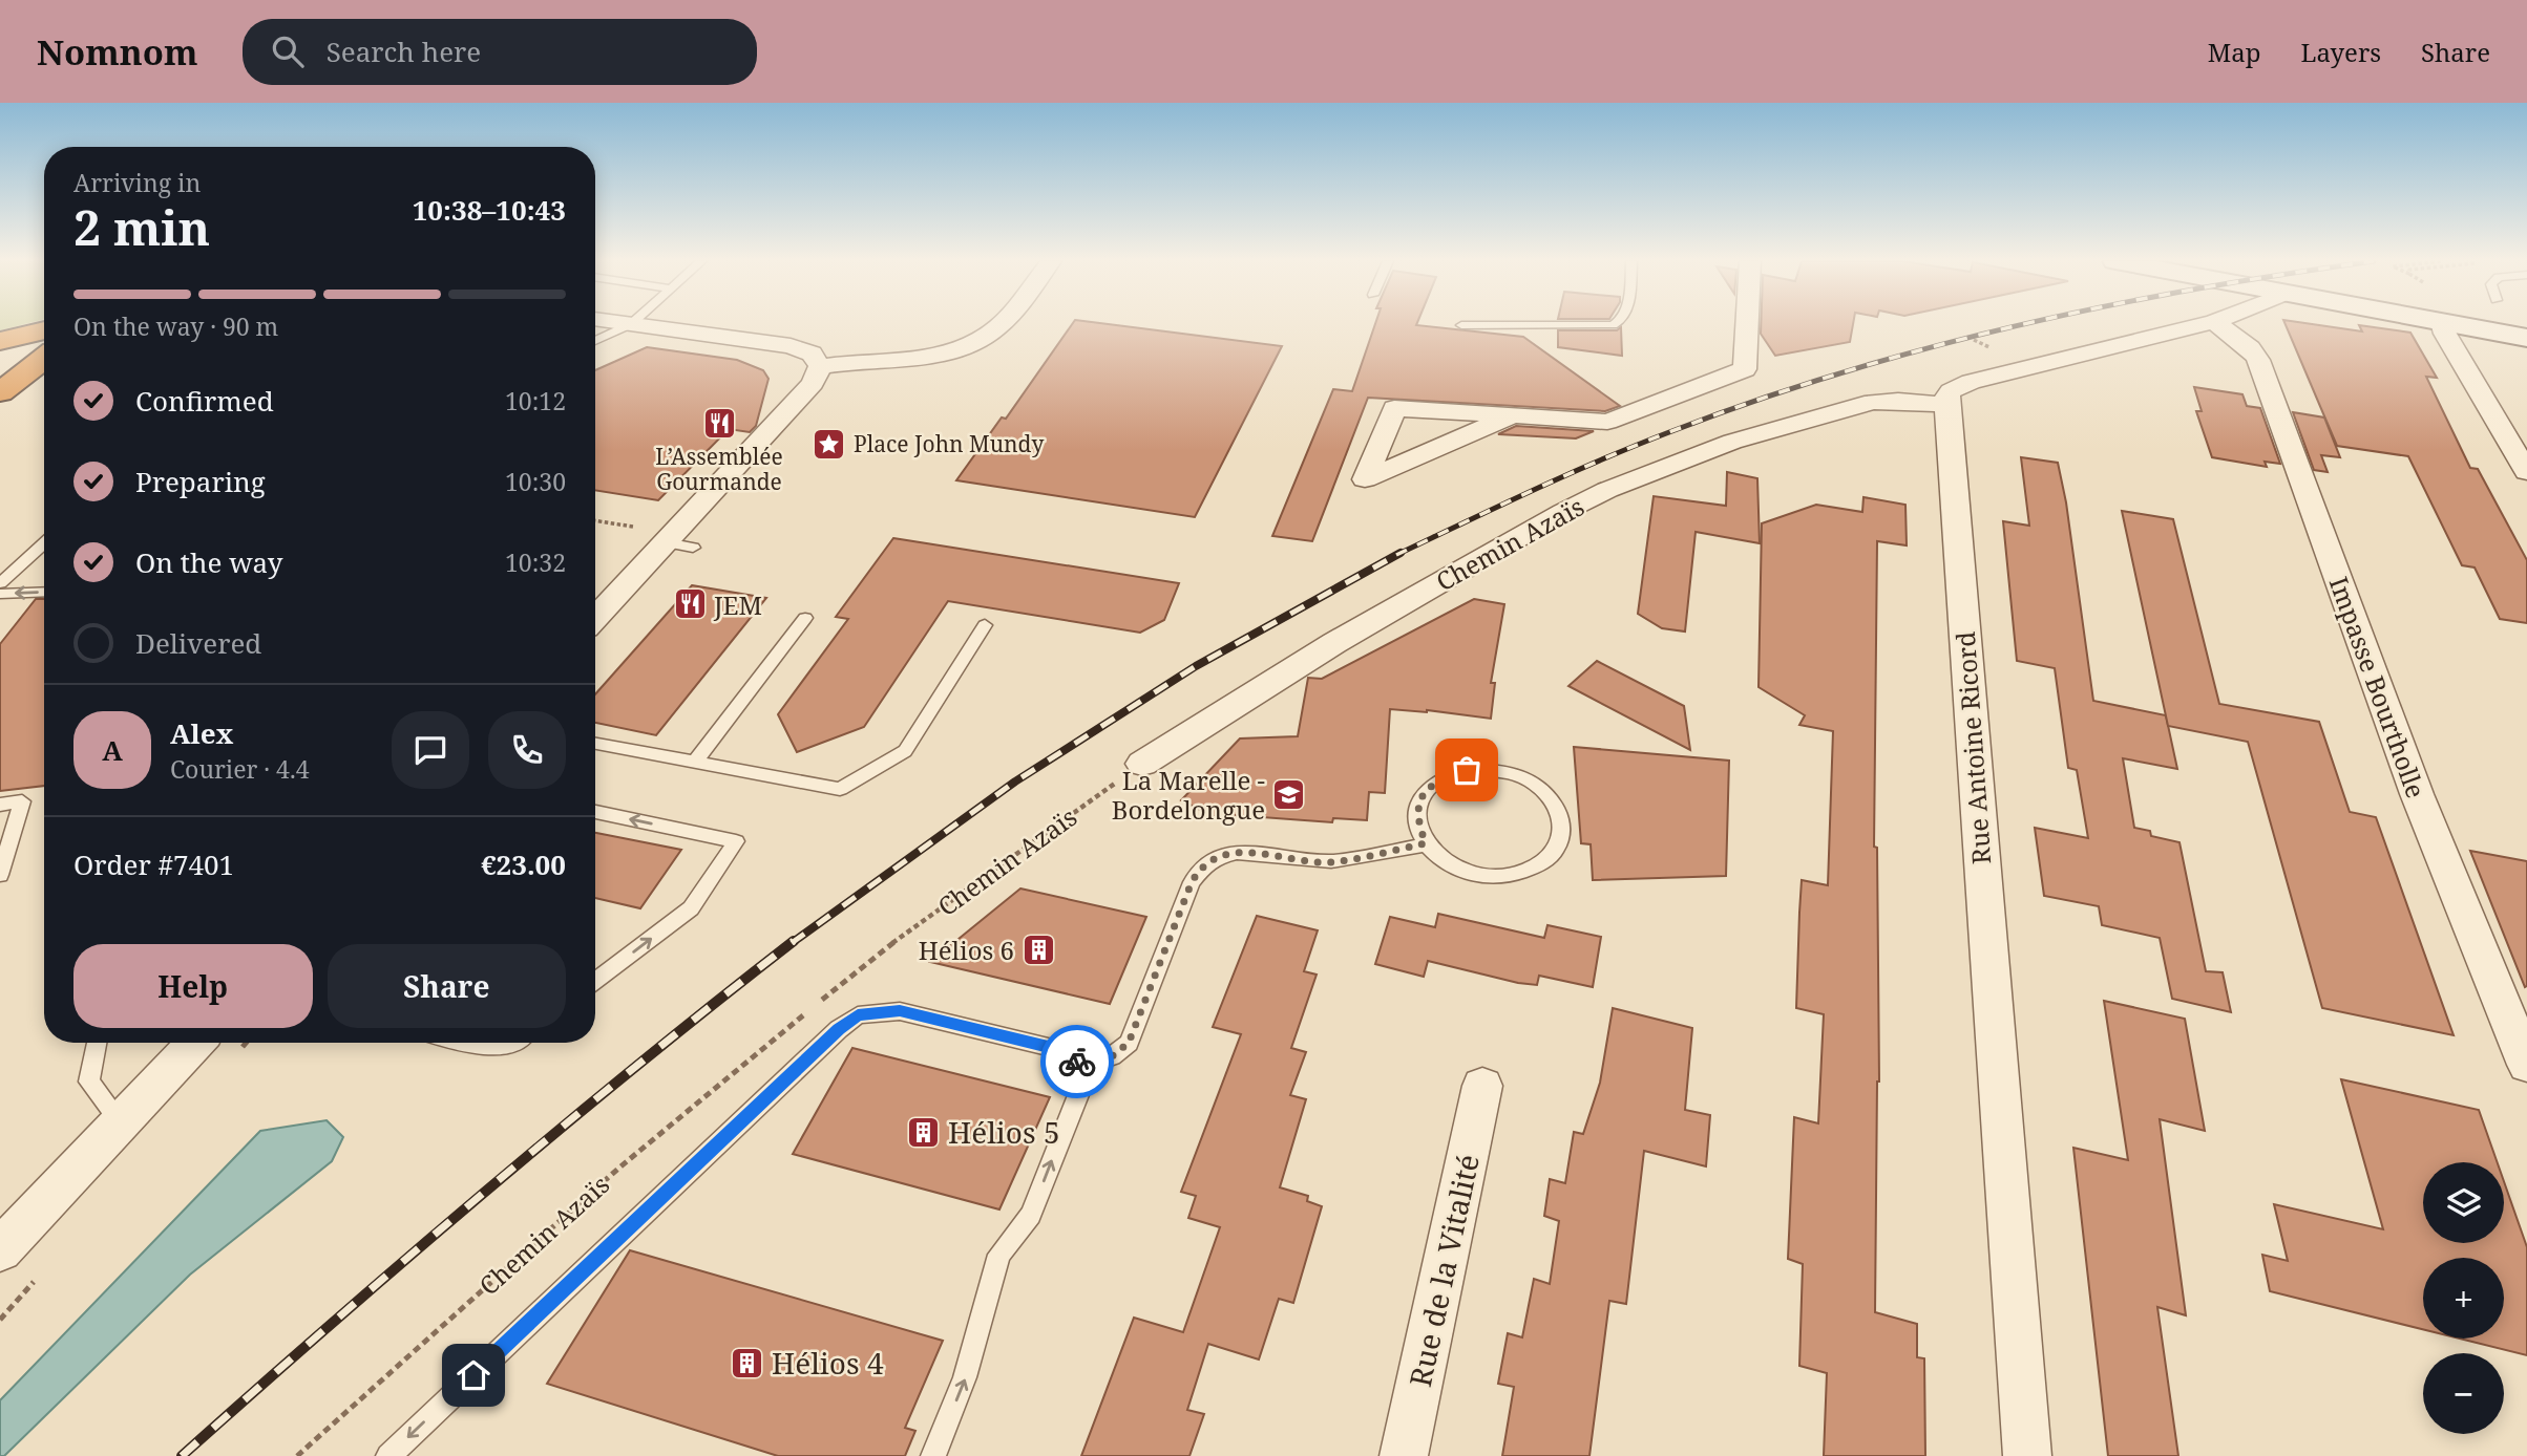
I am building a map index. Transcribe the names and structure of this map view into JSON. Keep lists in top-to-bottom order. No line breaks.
{"streets":{"street":["Chemin Azaïs","Impasse Bourtholle","Rue Antoine Ricord","Rue de la Vitalité"]},"crossings":[["Chemin Azaïs","Rue Antoine Ricord"]],"places":{"restaurant":["L’Assemblée Gourmande","JEM"],"place":["Place John Mundy"],"school or university":["La Marelle - Bordelongue"],"building":["Hélios 6","Hélios 5","Hélios 4"]},"page":{"header":"Nomnom","search":"Search here","nav":["Map","Layers","Share"],"heading":["2 min","Arriving in","10:38–10:43"],"panel":["Alex","Courier · 4.4","Order #7401","€23.00"],"bar":"On the way · 90 m","list":[["Confirmed","10:12"],["Preparing","10:30"],["On the way","10:32"],"Delivered"],"round":"A","buttons":["Help","Share"],"map_buttons":["+","−"]}}
